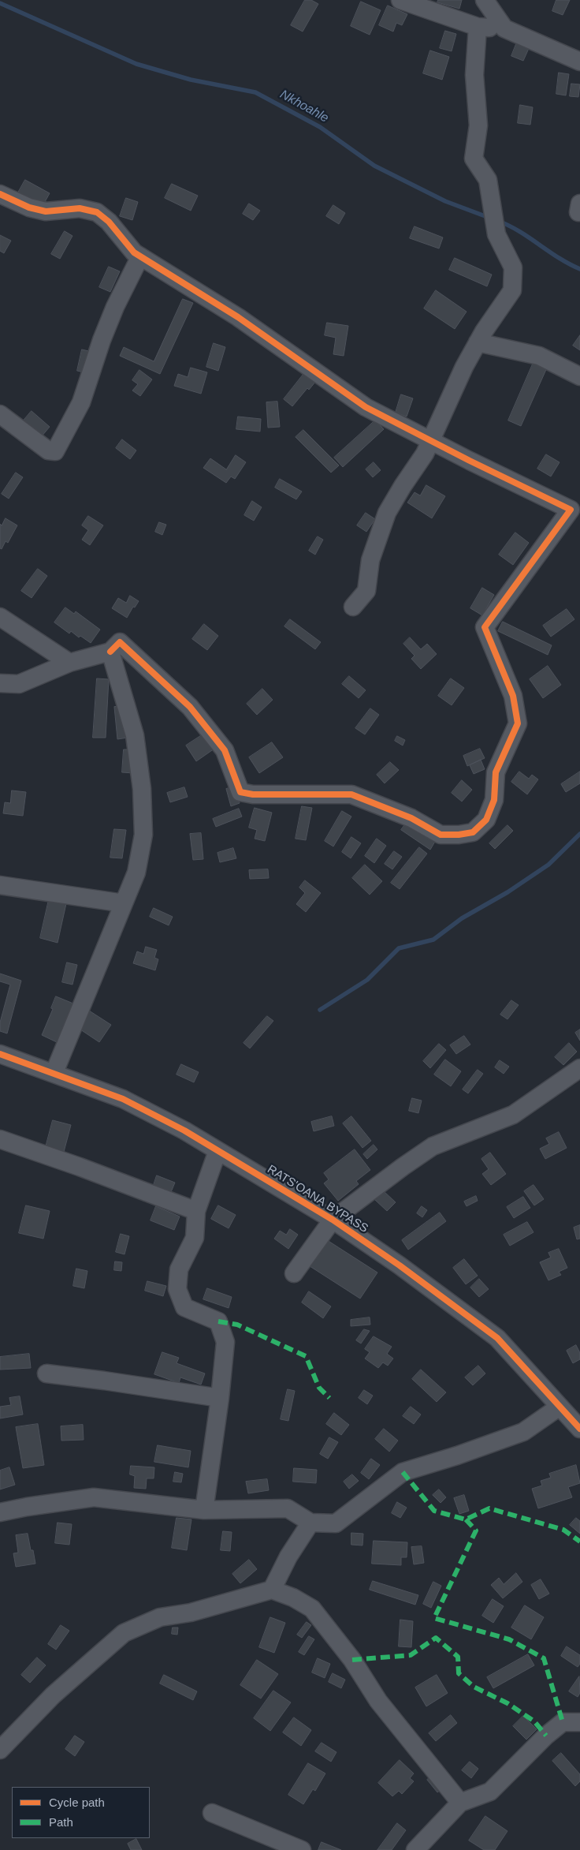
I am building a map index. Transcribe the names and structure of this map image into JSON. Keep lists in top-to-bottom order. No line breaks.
{"streets":{"street":["RATS'OANA BYPASS"]},"water":["Nkhoahle"],"legend":["Cycle path","Path"]}
